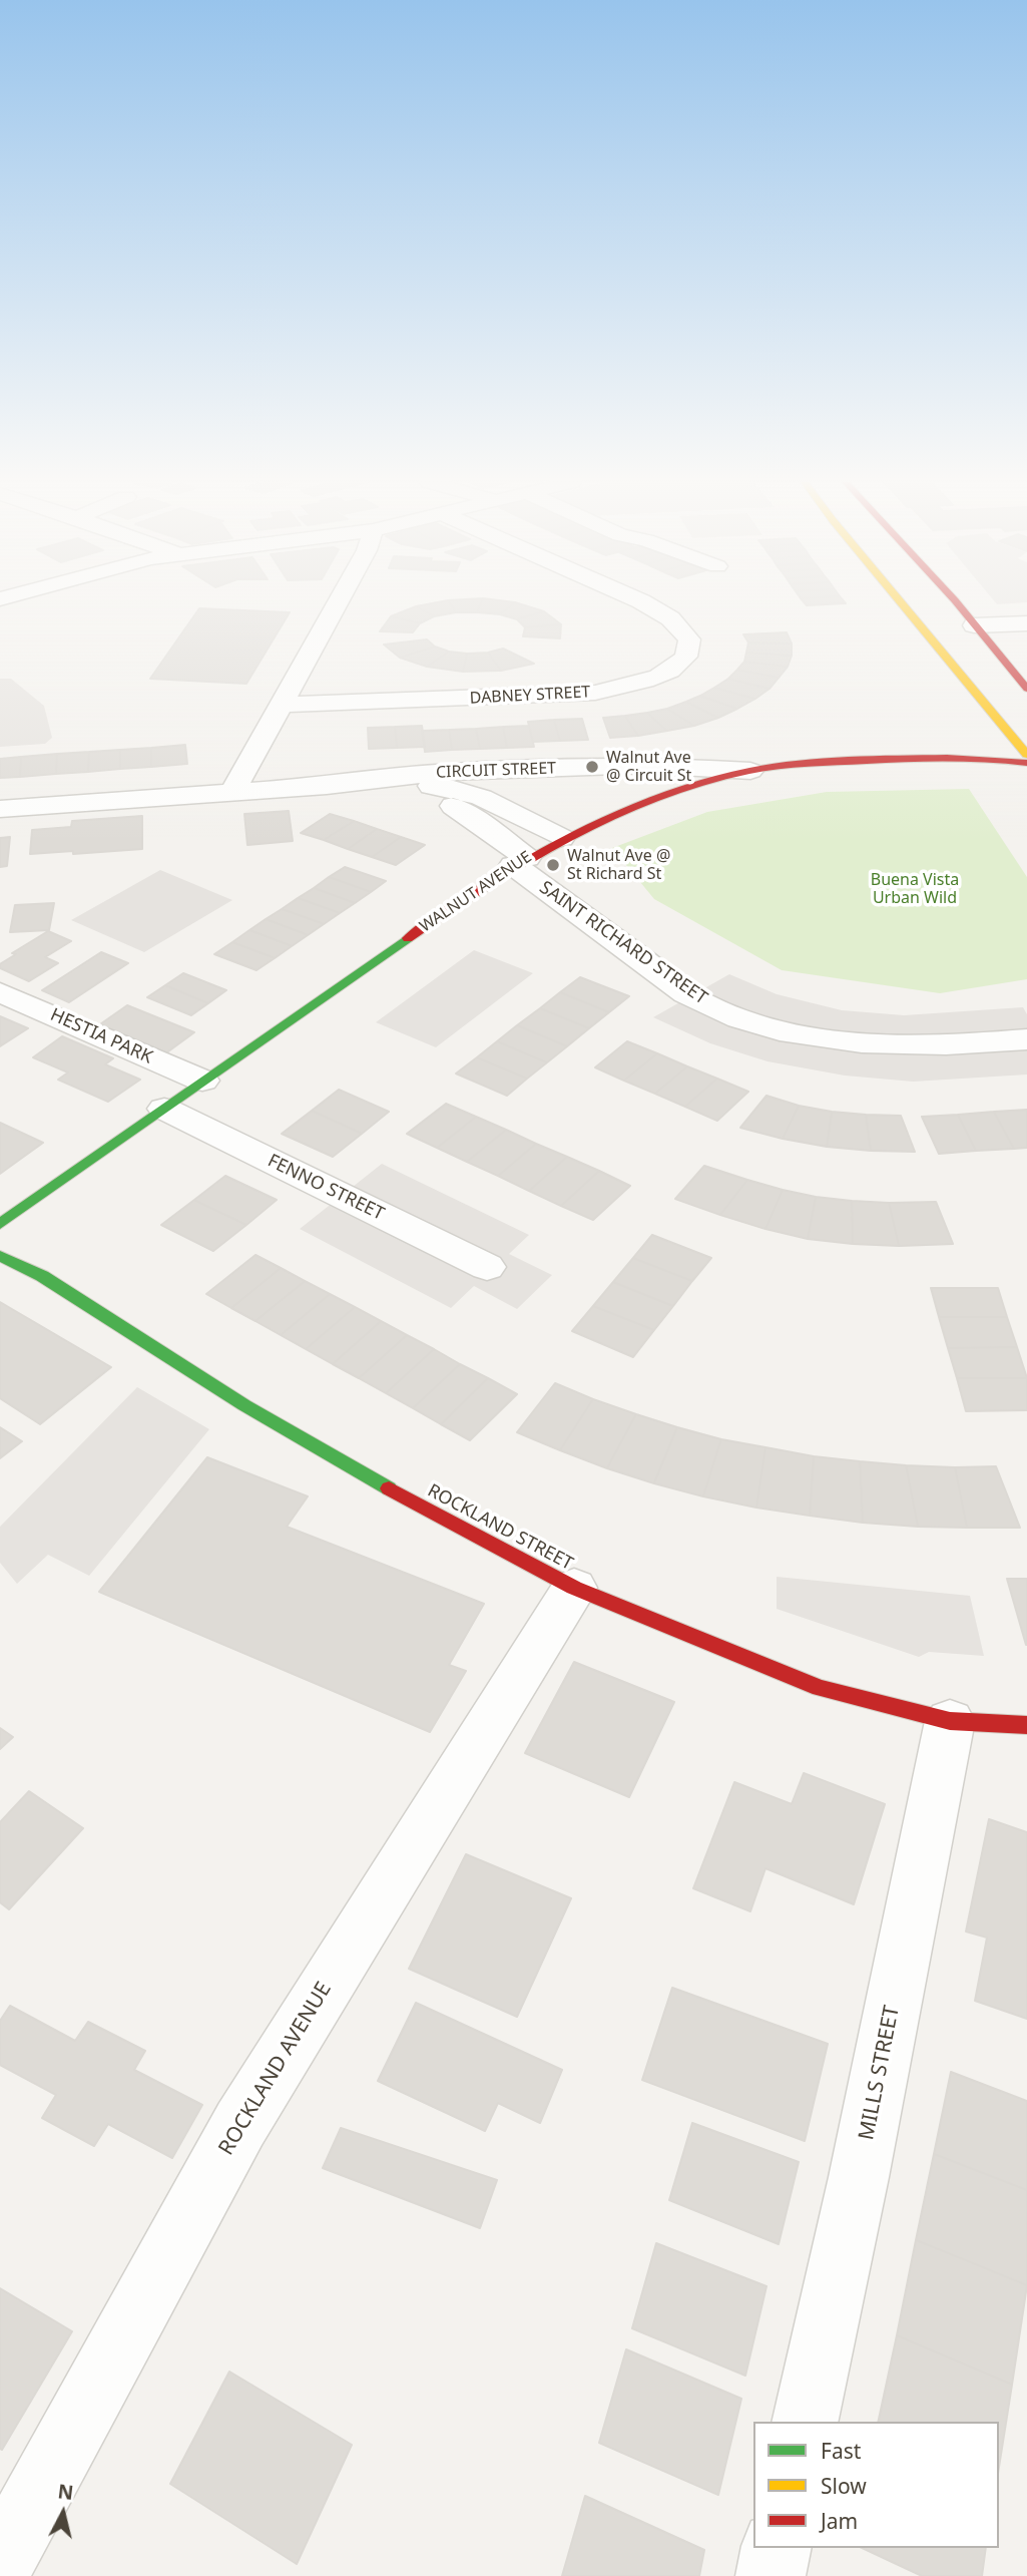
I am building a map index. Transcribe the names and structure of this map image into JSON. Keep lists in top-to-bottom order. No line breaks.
{"streets":{"street":["DABNEY STREET","CIRCUIT STREET","WALNUT AVENUE","SAINT RICHARD STREET","HESTIA PARK","FENNO STREET","ROCKLAND STREET","ROCKLAND AVENUE","MILLS STREET"]},"crossings":[["CIRCUIT STREET","WALNUT AVENUE"],["CIRCUIT STREET","SAINT RICHARD STREET"],["WALNUT AVENUE","SAINT RICHARD STREET"],["WALNUT AVENUE","HESTIA PARK"],["WALNUT AVENUE","FENNO STREET"],["ROCKLAND STREET","ROCKLAND AVENUE"],["ROCKLAND STREET","MILLS STREET"]],"parks":["Buena Vista Urban Wild"],"places":["Walnut Ave @ Circuit St","Walnut Ave @ St Richard St"],"legend":["Fast","Slow","Jam"],"north":"top"}
